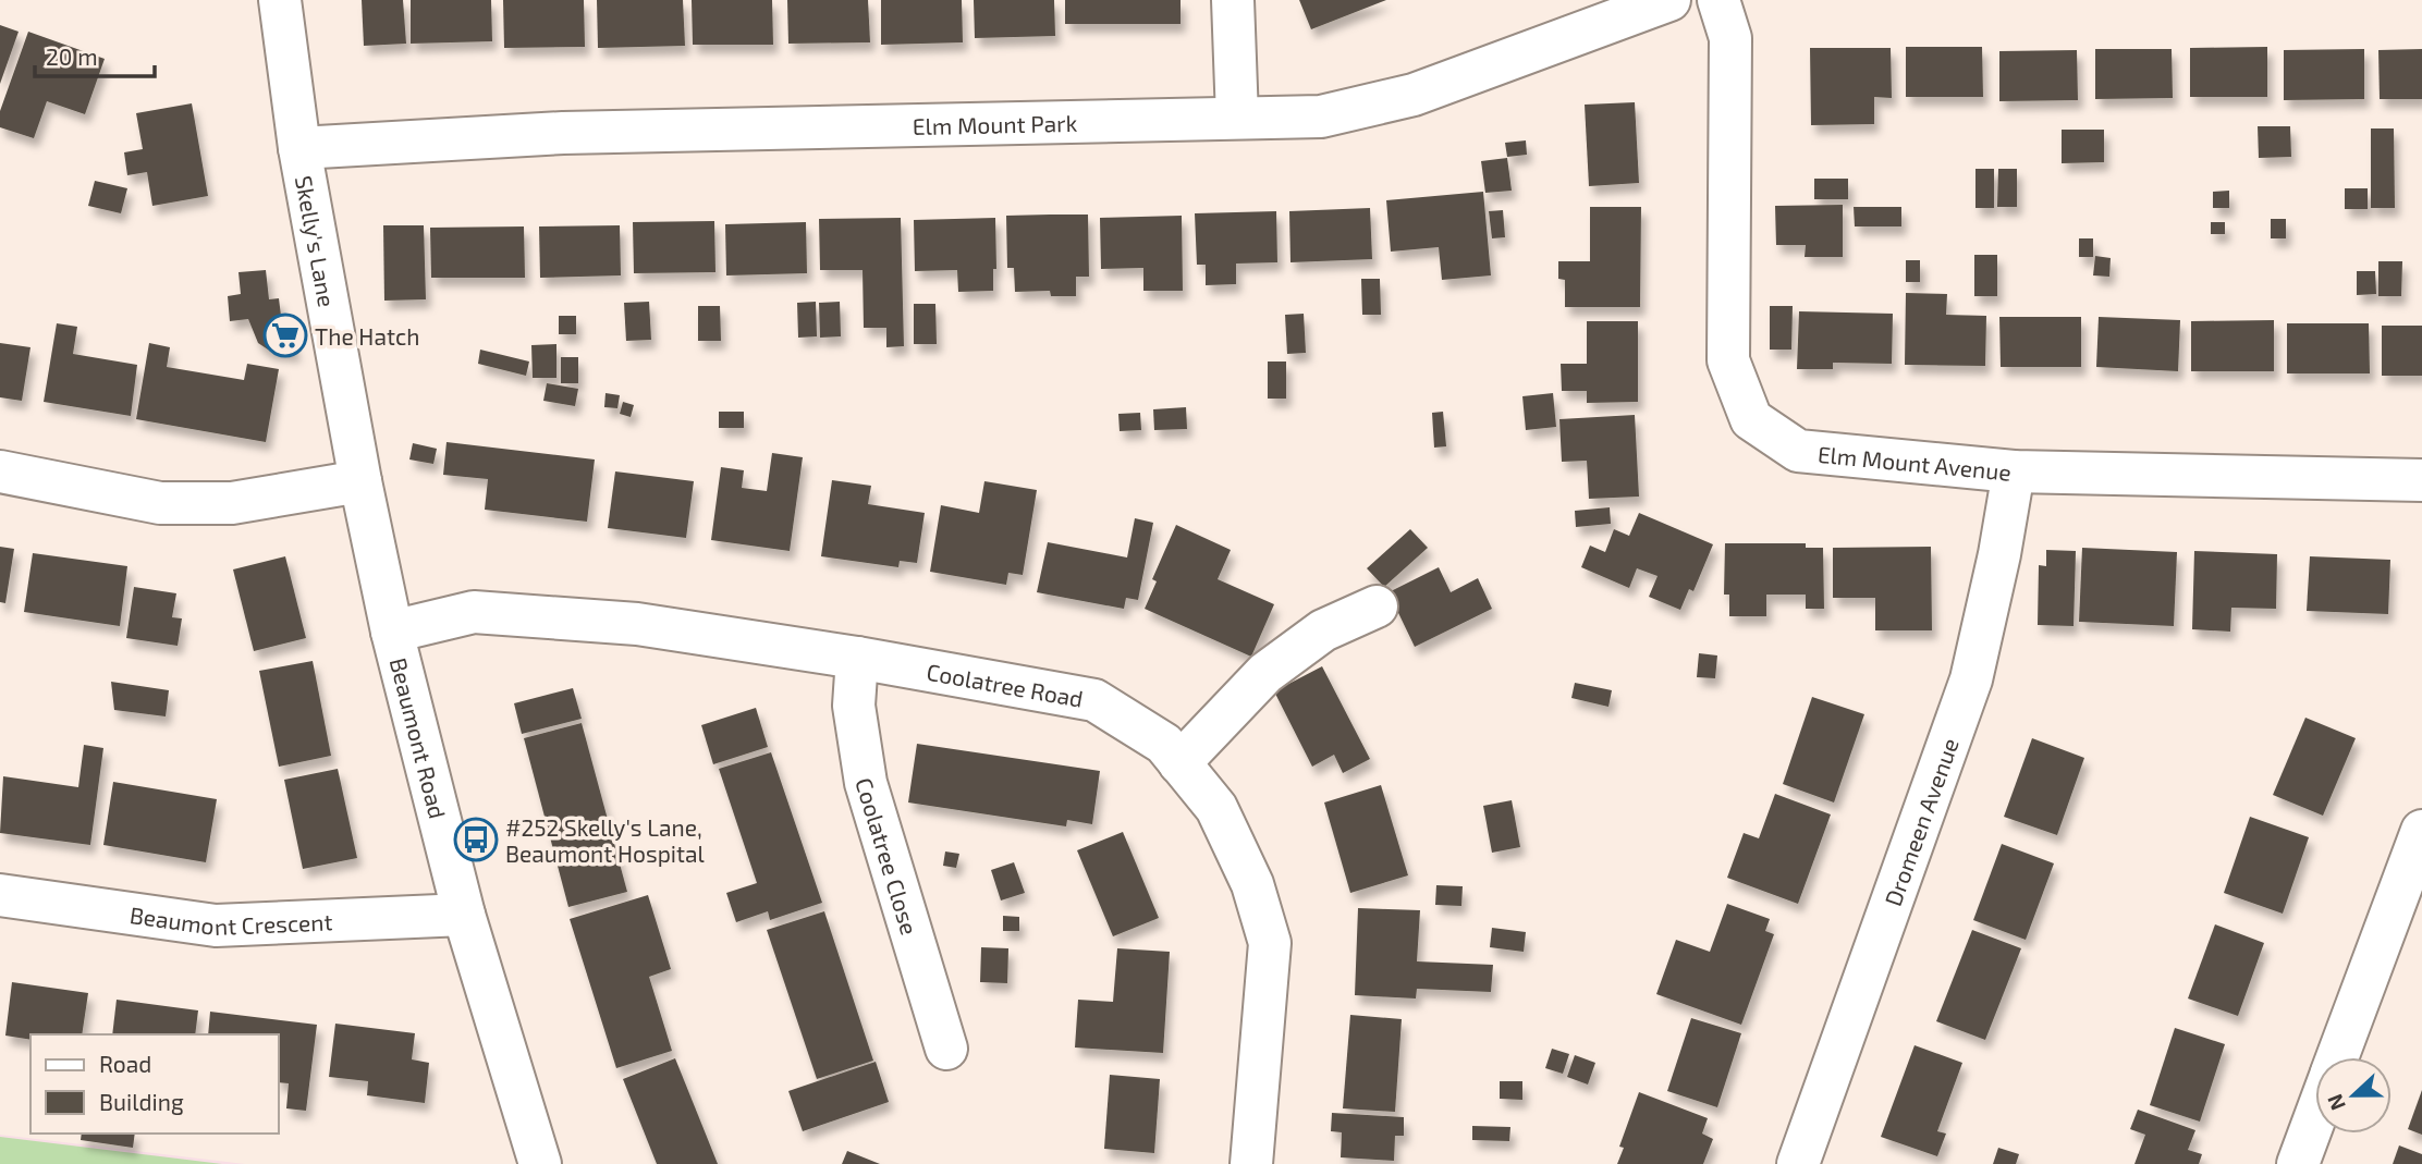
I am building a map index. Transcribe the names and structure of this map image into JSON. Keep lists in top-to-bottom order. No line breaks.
{"streets":{"street":["Elm Mount Park","Skelly's Lane","Elm Mount Avenue","Coolatree Road","Beaumont Road","Dromeen Avenue","Coolatree Close","Beaumont Crescent"]},"crossings":[["Elm Mount Park","Skelly's Lane"],["Skelly's Lane","Beaumont Road"],["Elm Mount Avenue","Dromeen Avenue"],["Coolatree Road","Beaumont Road"],["Coolatree Road","Coolatree Close"],["Beaumont Road","Beaumont Crescent"]],"places":{"supermarket":["The Hatch"],"bus stop":["#252 Skelly's Lane, Beaumont Hospital"]},"legend":["Road","Building"],"scale_bar":"20 m","north":"left"}
